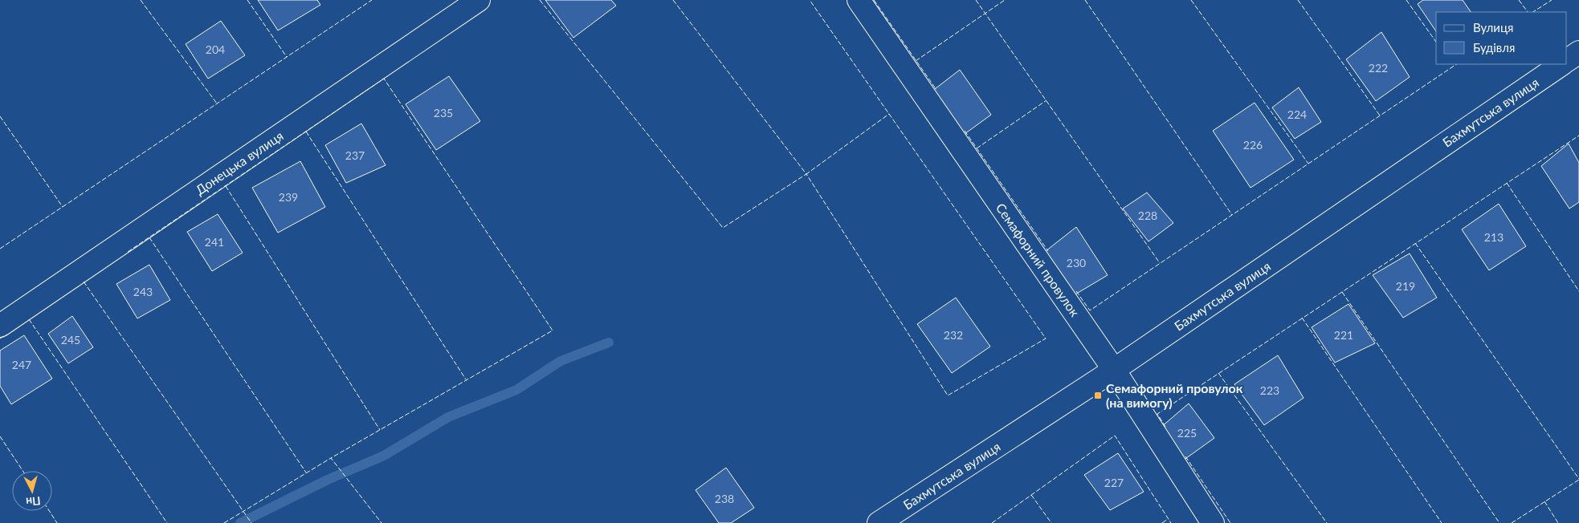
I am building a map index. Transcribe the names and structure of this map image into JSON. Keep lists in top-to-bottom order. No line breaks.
{"streets":{"street":["Бахмутська вулиця","Донецька вулиця","Семафорний провулок"]},"crossings":[["Бахмутська вулиця","Семафорний провулок"]],"places":{"transit":["Семафорний провулок (на вимогу)"]},"house_numbers":["204","222","235","224","226","237","239","228","213","241","230","219","243","232","221","245","247","223","225","227","238"],"legend":["Вулиця","Будівля"],"north":"bottom"}
